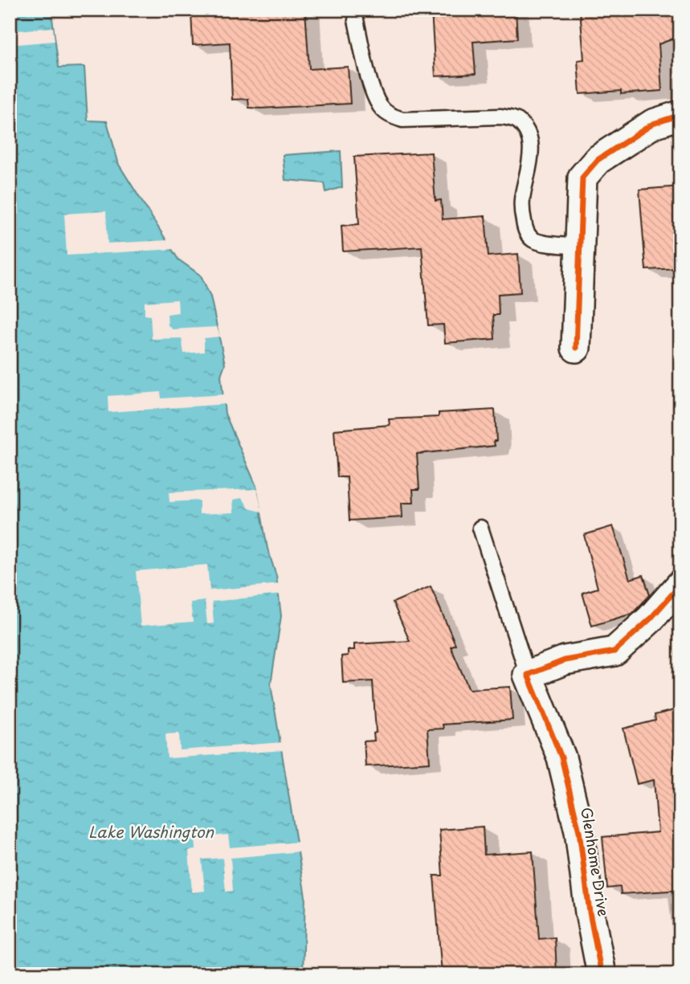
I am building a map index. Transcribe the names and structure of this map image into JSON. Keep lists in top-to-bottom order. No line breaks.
{"streets":{"street":["Glenhome Drive"]},"water":["Lake Washington"]}
